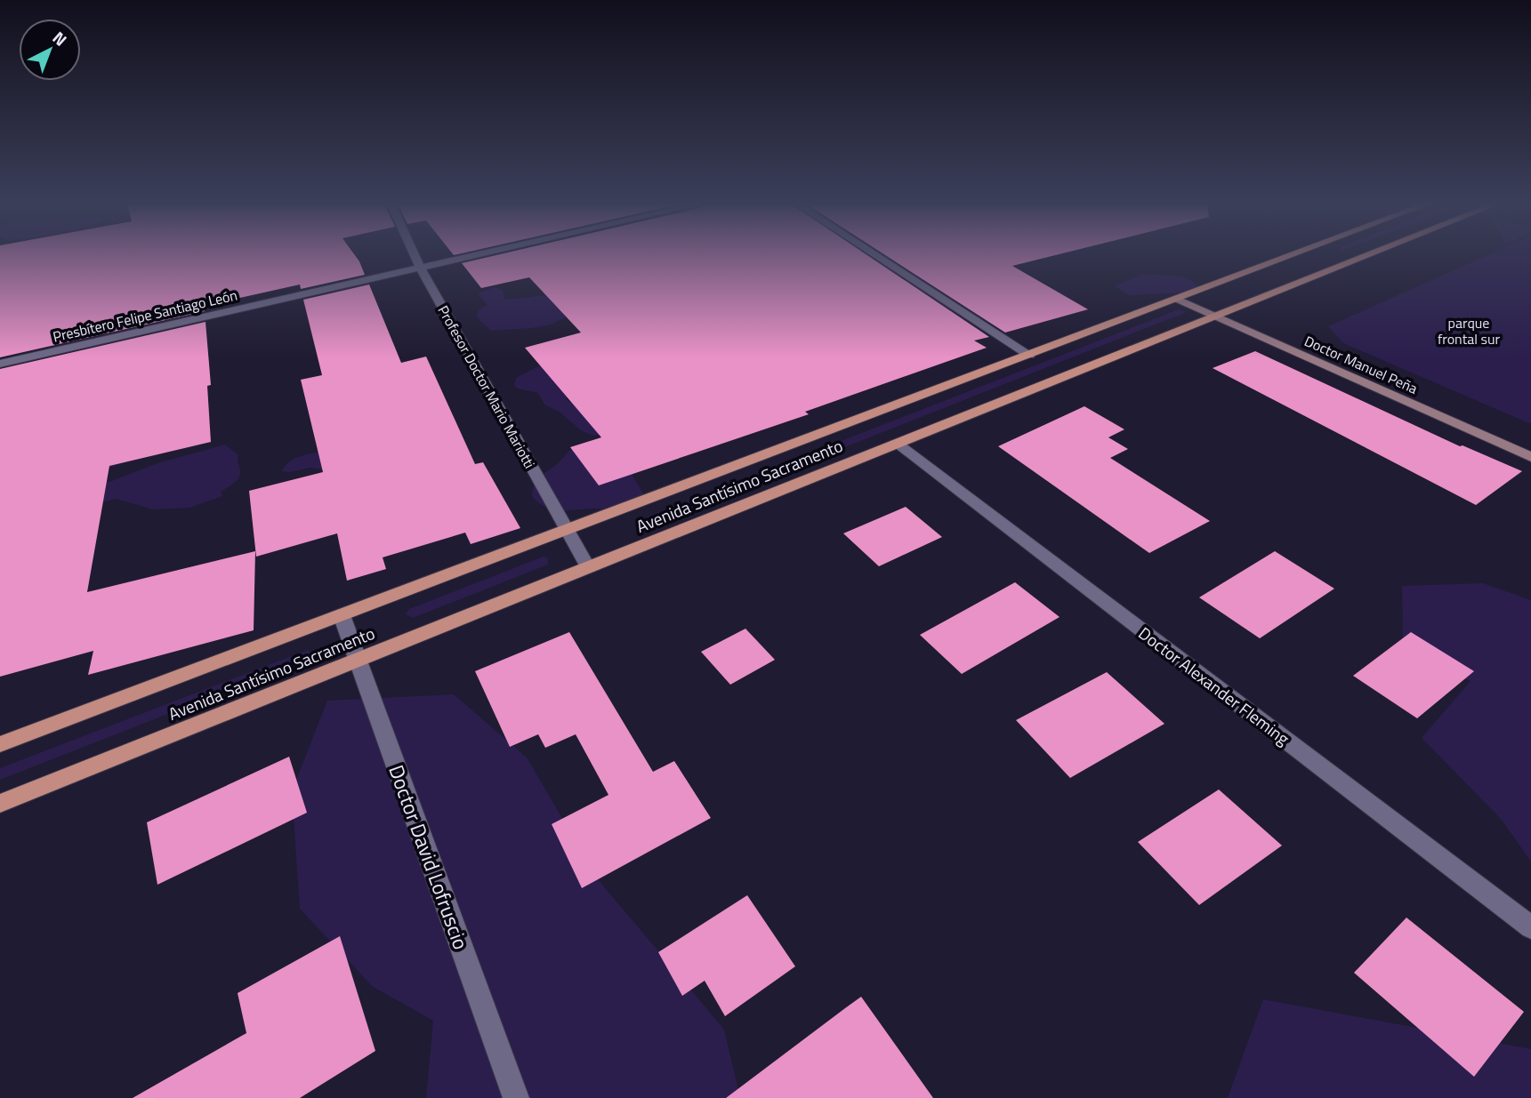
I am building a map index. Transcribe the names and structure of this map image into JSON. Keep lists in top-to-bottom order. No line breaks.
{"streets":{"main road":["Avenida Santísimo Sacramento"],"street":["Presbítero Felipe Santiago León","Doctor Manuel Peña","Profesor Doctor Mario Mariotti","Doctor Alexander Fleming","Doctor David Lofruscio"]},"crossings":[["Presbítero Felipe Santiago León","Profesor Doctor Mario Mariotti"],["Doctor Manuel Peña","Avenida Santísimo Sacramento"],["Profesor Doctor Mario Mariotti","Avenida Santísimo Sacramento"],["Avenida Santísimo Sacramento","Doctor Alexander Fleming"],["Avenida Santísimo Sacramento","Doctor David Lofruscio"]],"parks":["parque frontal sur"],"north":"top right"}
